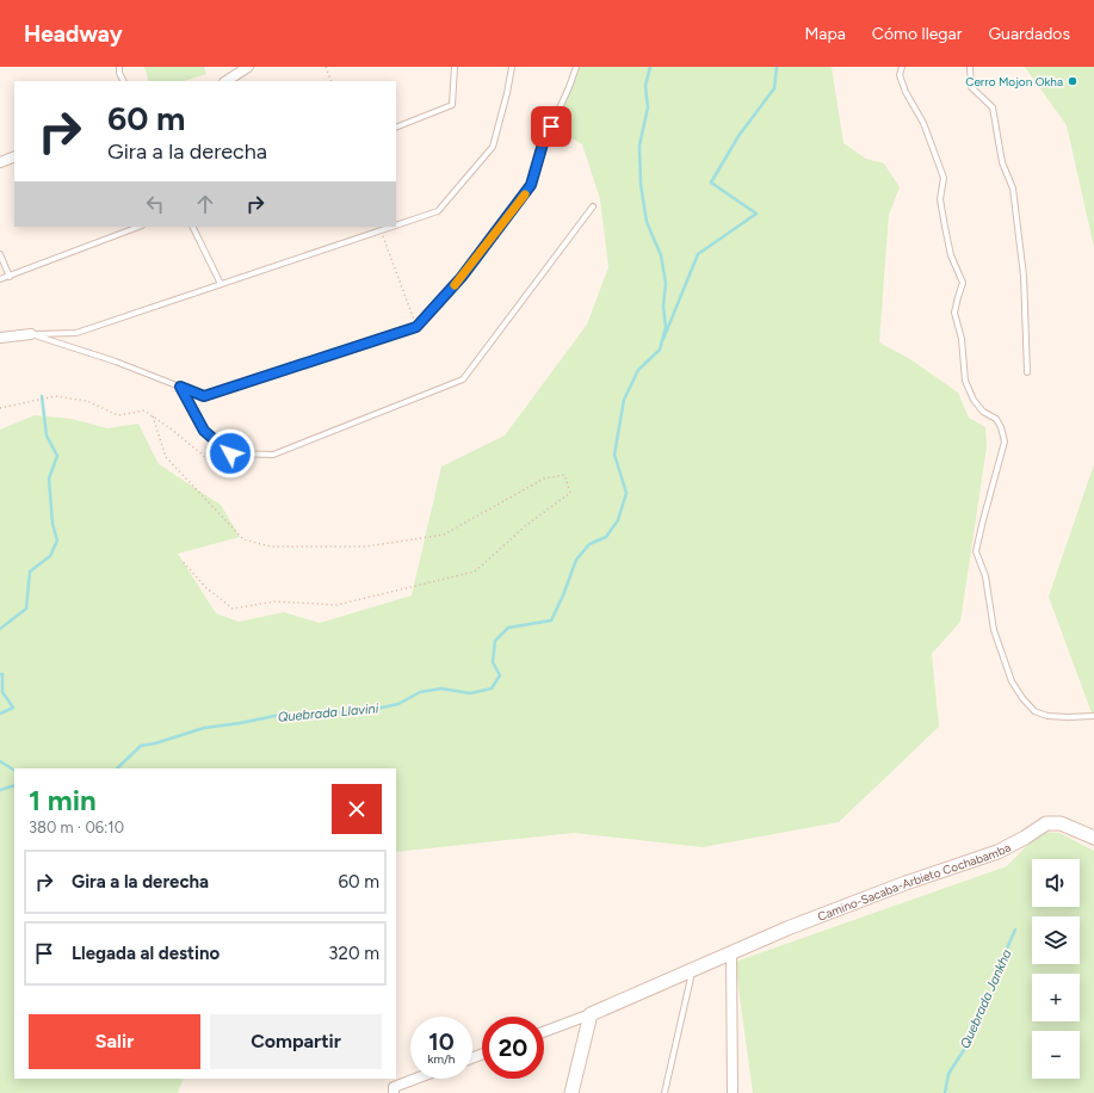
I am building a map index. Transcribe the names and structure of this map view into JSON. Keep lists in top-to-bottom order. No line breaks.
{"streets":{"street":["Camino-Sacaba-Arbieto Cochabamba"]},"water":["Quebrada Llavini","Quebrada Jankha"],"places":["Cerro Mojon Okha"],"page":{"header":"Headway","nav":["Mapa","Cómo llegar","Guardados"],"turn":["60 m","Gira a la derecha"],"heading":["1 min","380 m · 06:10"],"list":[{"name":"Gira a la derecha","value":"60 m"},{"name":"Llegada al destino","value":"320 m"}],"map_buttons":["+","−"],"buttons":["Salir","Compartir"],"speed":"10 km/h","limit":"20"}}
